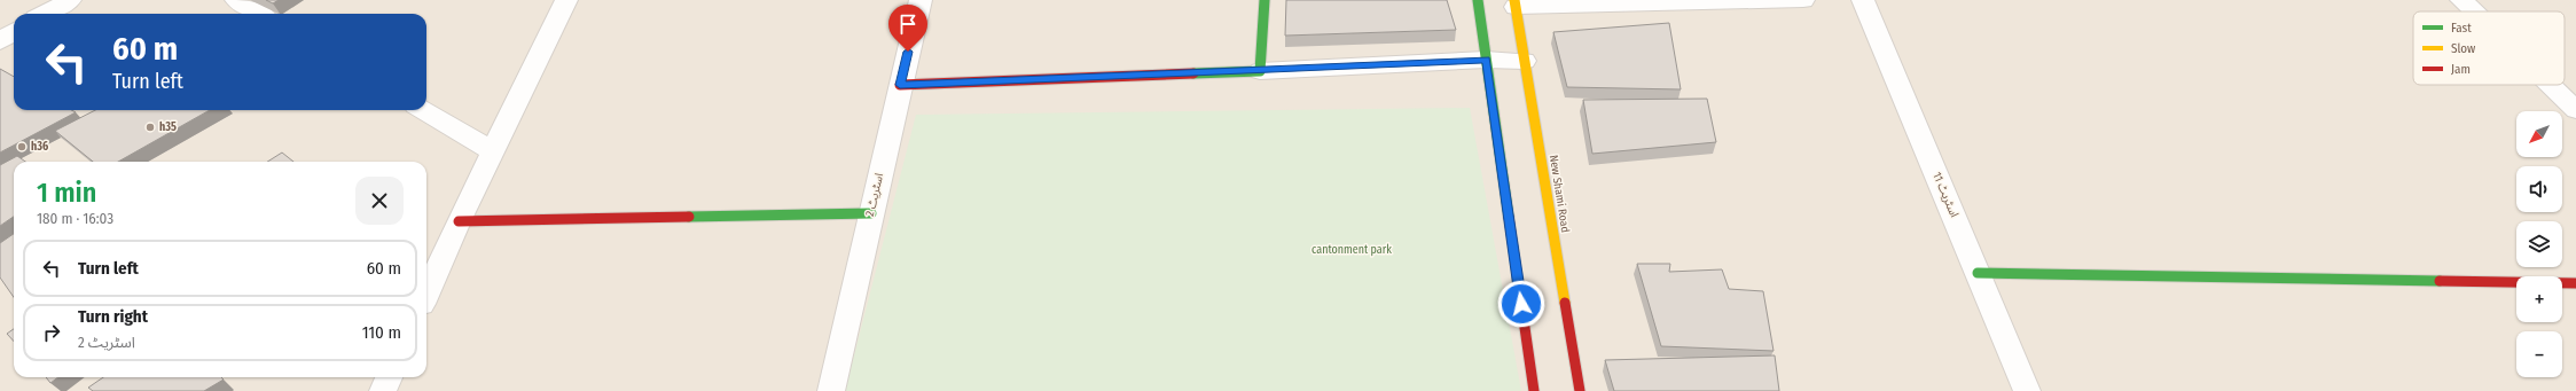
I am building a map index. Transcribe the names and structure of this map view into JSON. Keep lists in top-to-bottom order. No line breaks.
{"streets":{"street":["New Shami Road","اسٹریٹ 2","اسٹریٹ 11"]},"parks":["cantonment park"],"places":["h35","h36"],"legend":["Fast","Slow","Jam"],"north":"bottom left","page":{"turn":["60 m","Turn left"],"map_buttons":["+","−"],"heading":["1 min","180 m · 16:03"],"list":[{"name":"Turn left","value":"60 m"},{"name":"Turn right","note":"اسٹریٹ 2","value":"110 m"}]}}
